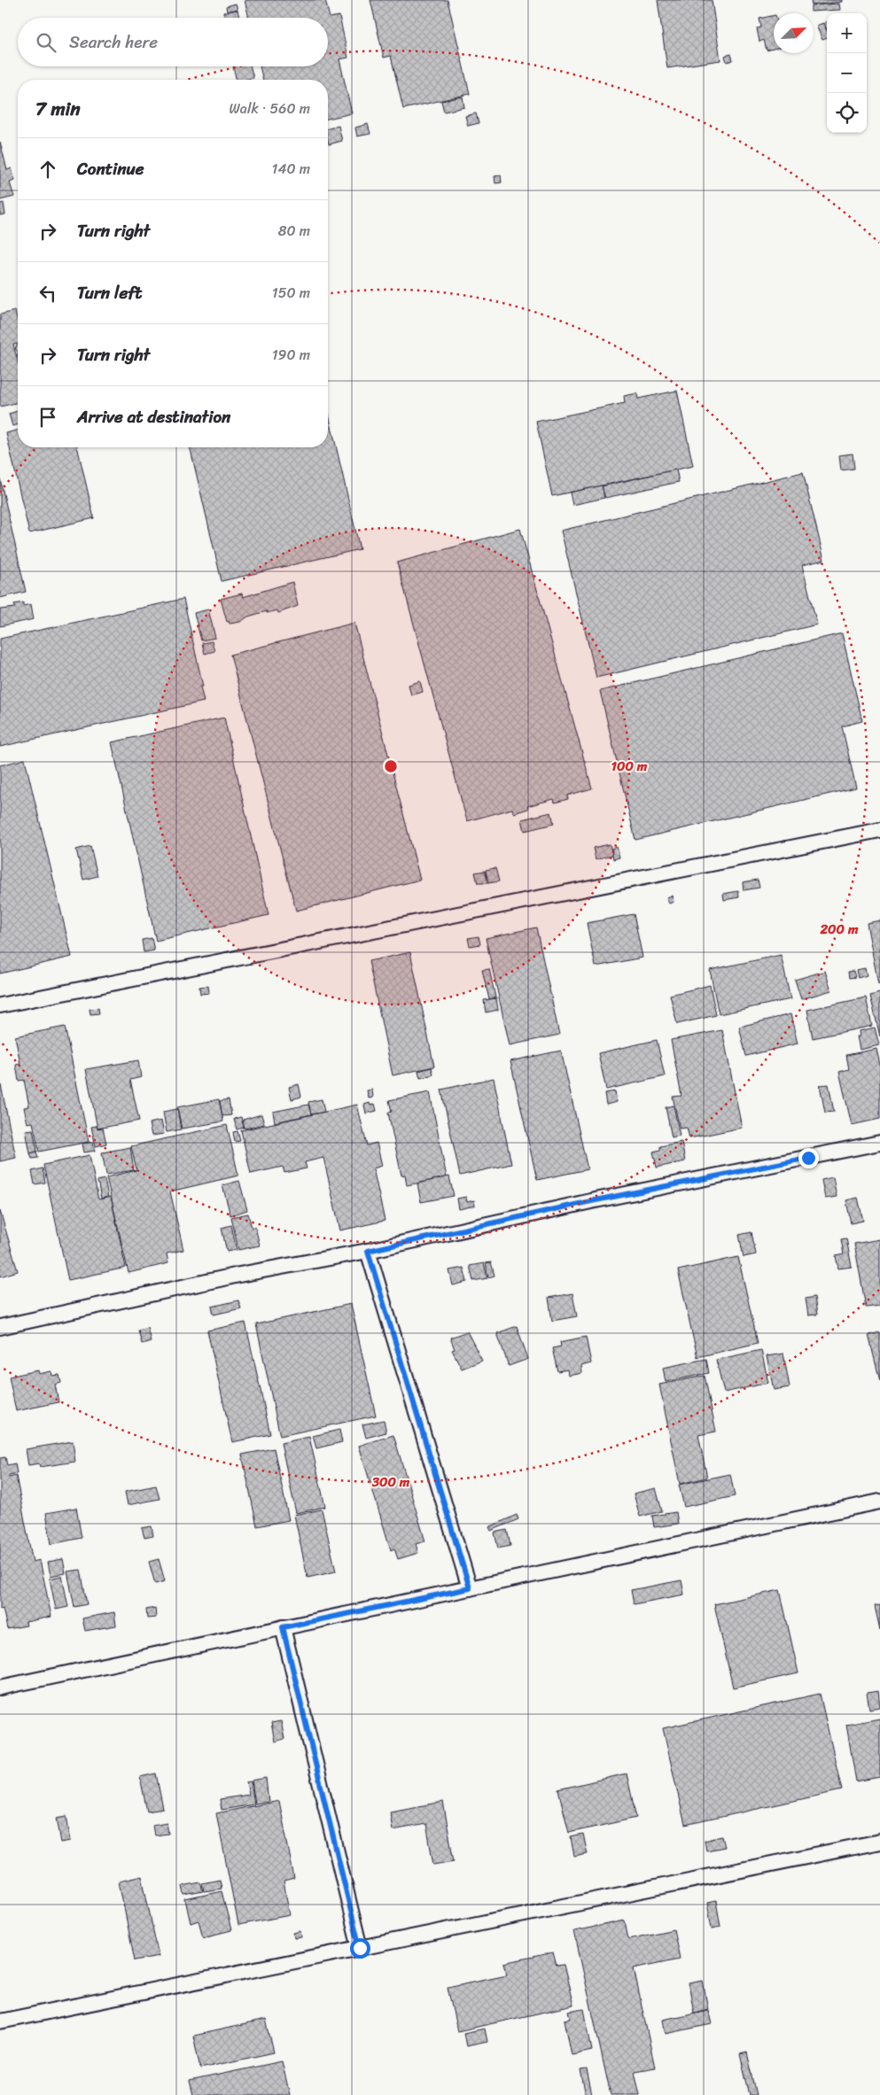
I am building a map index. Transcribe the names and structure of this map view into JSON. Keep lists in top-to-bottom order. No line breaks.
{"north":"top right","page":{"map_buttons":["+","−"],"search":"Search here","heading":["7 min","Walk · 560 m"],"list":[["Continue","140 m"],["Turn right","80 m"],["Turn left","150 m"],["Turn right","190 m"],"Arrive at destination"]},"rings":["100 m","200 m","300 m"]}
